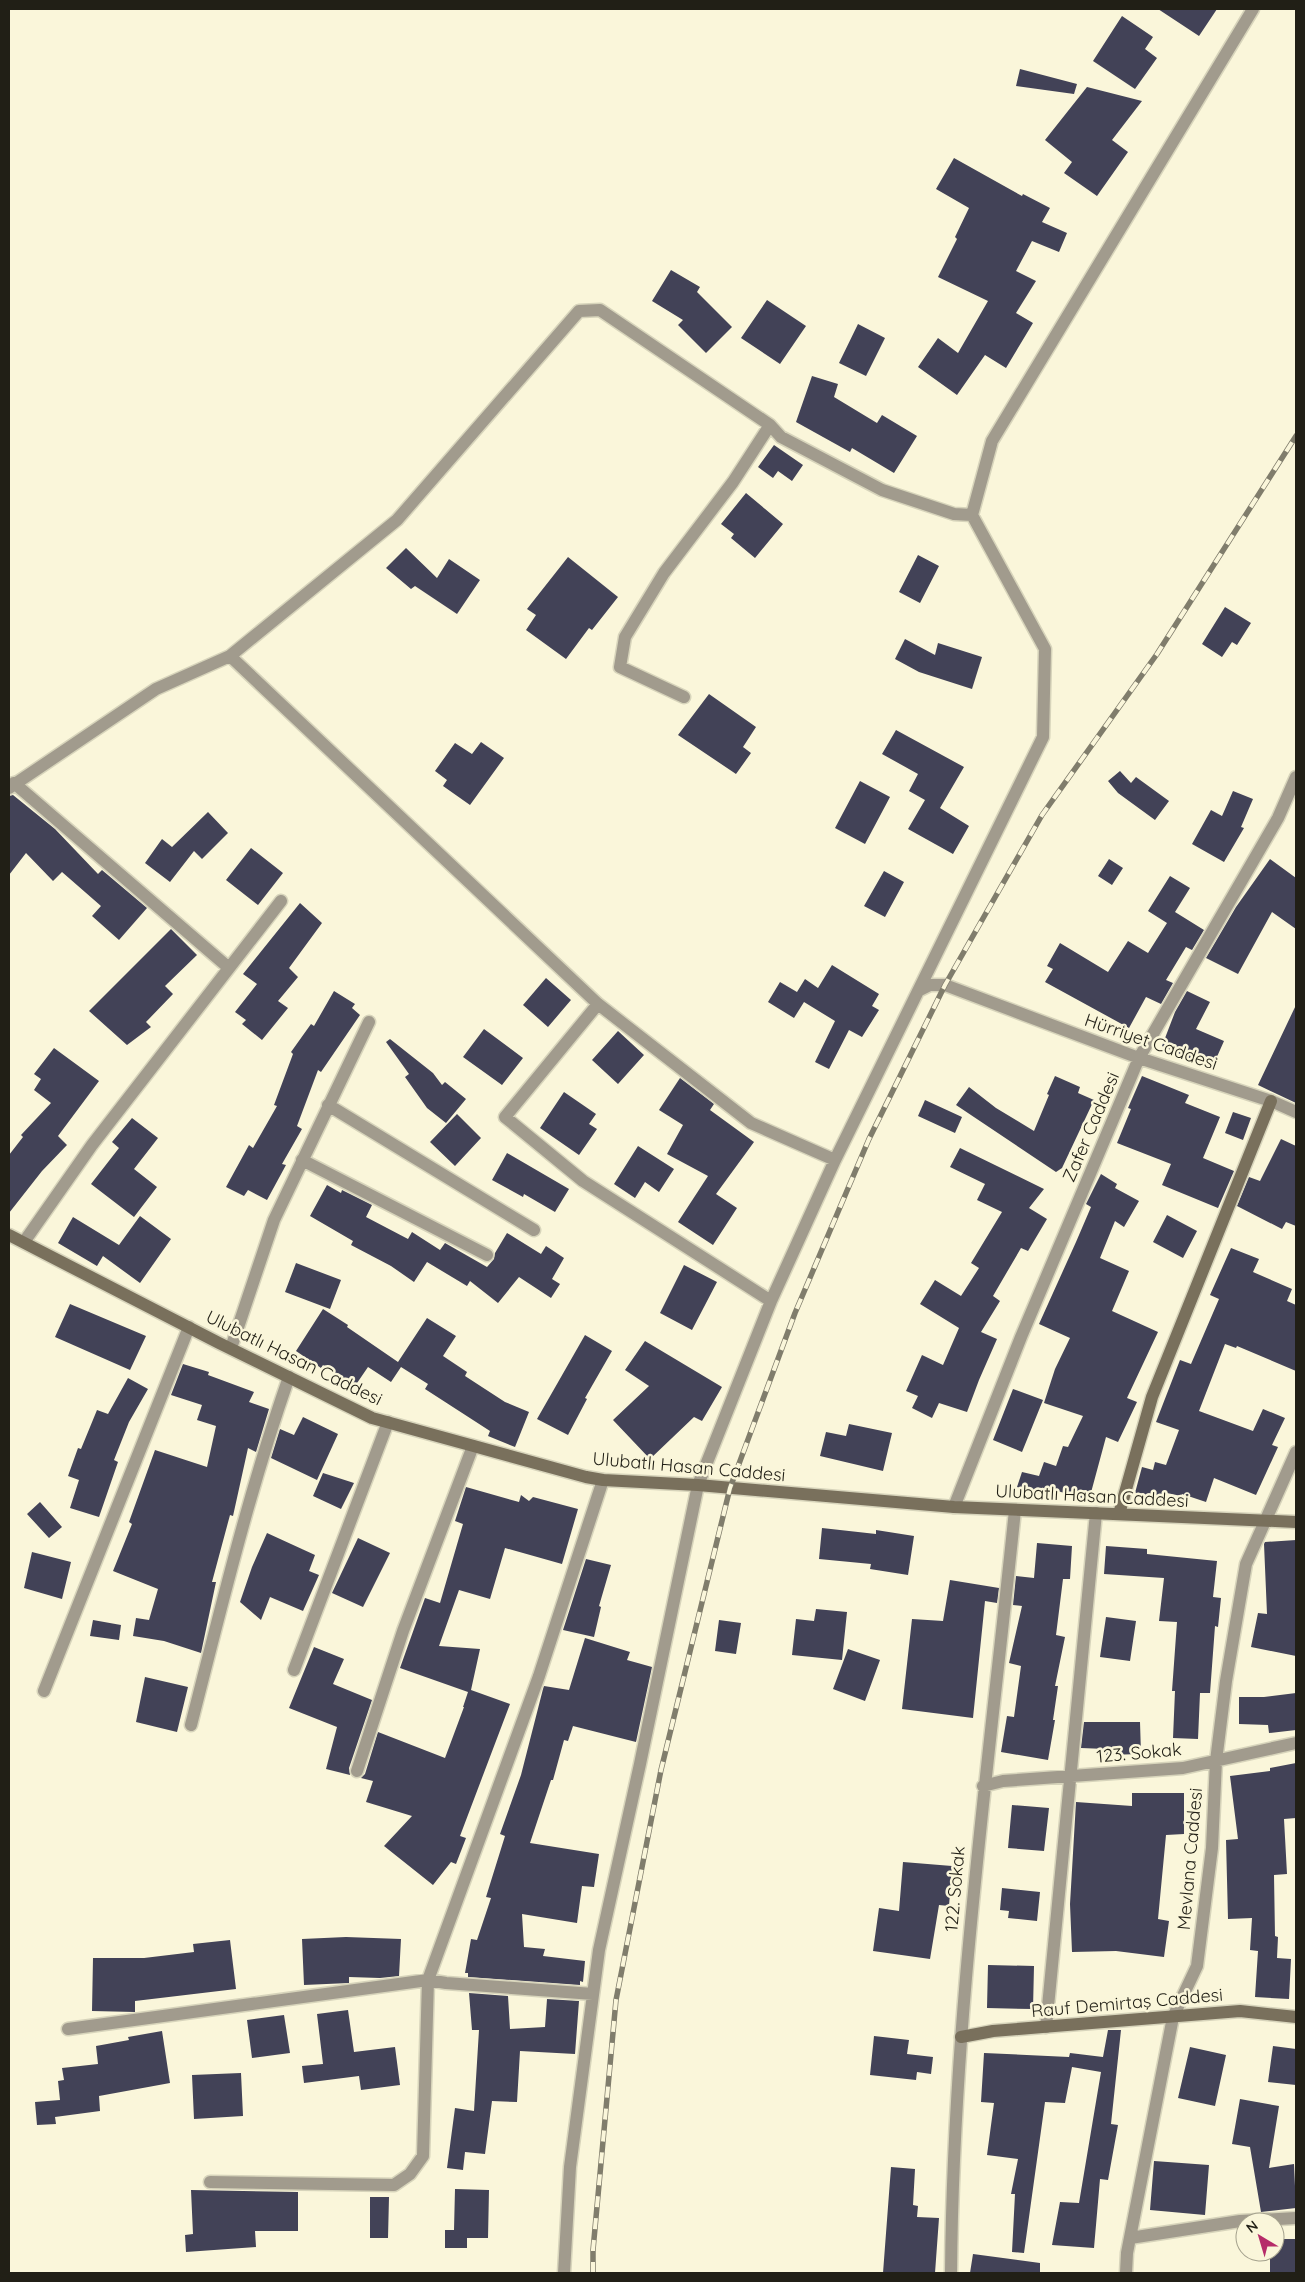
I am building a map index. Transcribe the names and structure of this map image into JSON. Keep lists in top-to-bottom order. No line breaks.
{"streets":{"street":["Hürriyet Caddesi","Zafer Caddesi","Ulubatlı Hasan Caddesi","123. Sokak","Mevlana Caddesi","122. Sokak","Rauf Demirtaş Caddesi"]},"crossings":[["Hürriyet Caddesi","Zafer Caddesi"],["Zafer Caddesi","Ulubatlı Hasan Caddesi"],["Ulubatlı Hasan Caddesi","Mevlana Caddesi"],["Ulubatlı Hasan Caddesi","122. Sokak"],["123. Sokak","Mevlana Caddesi"],["123. Sokak","122. Sokak"],["Mevlana Caddesi","Rauf Demirtaş Caddesi"],["122. Sokak","Rauf Demirtaş Caddesi"]],"north":"top left"}
